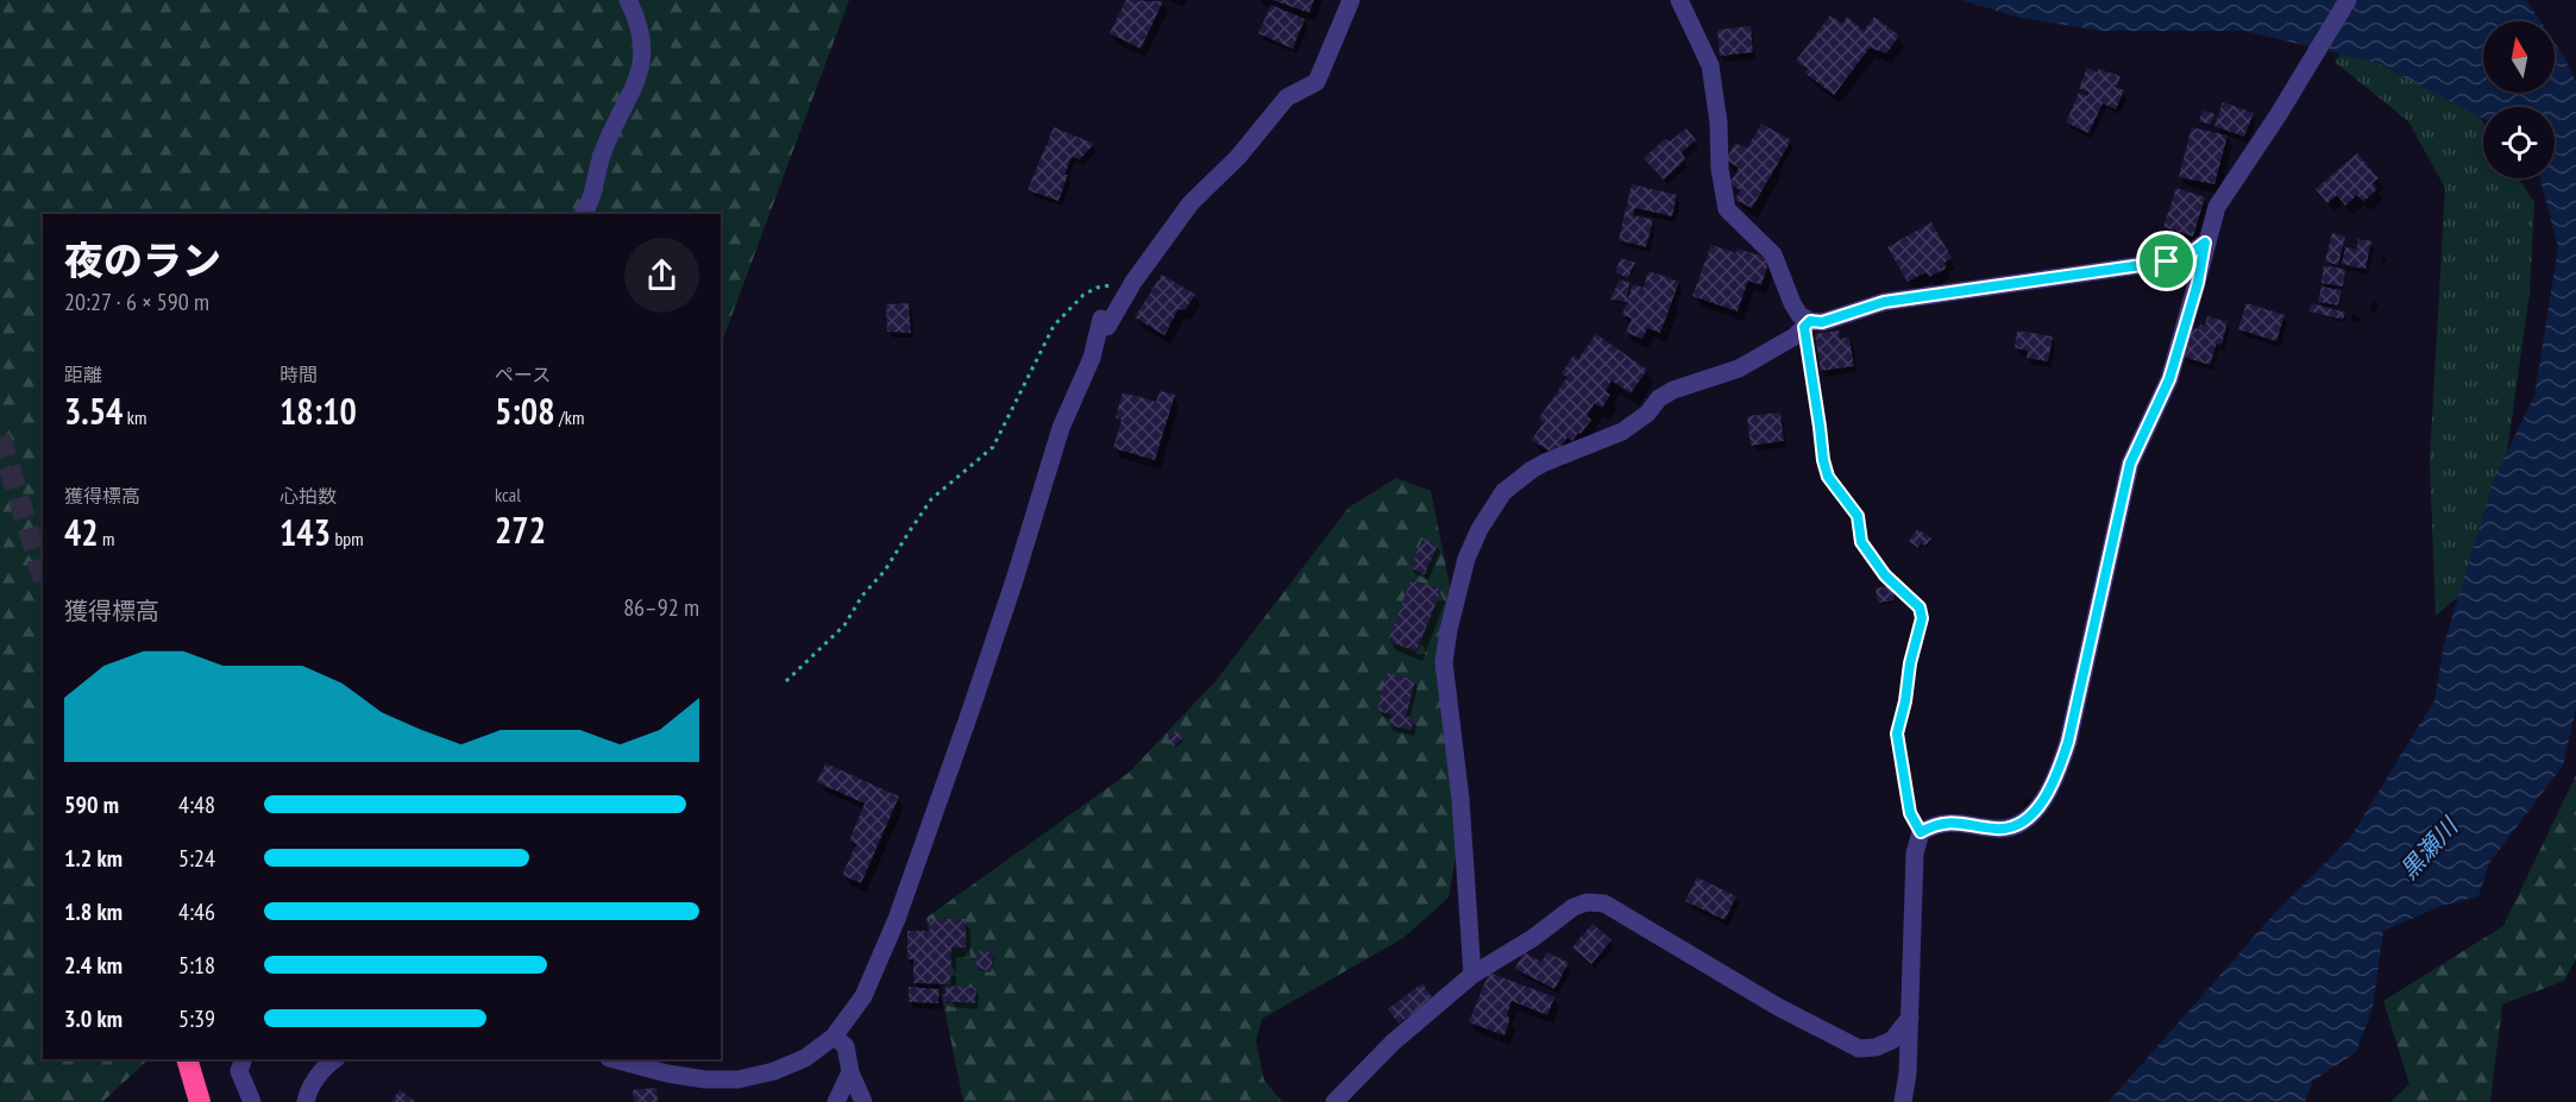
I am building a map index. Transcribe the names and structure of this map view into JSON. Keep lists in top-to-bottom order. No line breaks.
{"water":["黒瀬川"],"north":"top","page":{"heading":["夜のラン","20:27 · 6 × 590 m"],"stats":[["距離","3.54 km"],["時間","18:10"],["ペース","5:08 /km"],["獲得標高","42 m"],["心拍数","143 bpm"],["kcal","272"]],"chart":["獲得標高","86–92 m"],"list":[{"name":"590 m","note":"4:48"},{"name":"1.2 km","note":"5:24"},{"name":"1.8 km","note":"4:46"},{"name":"2.4 km","note":"5:18"},{"name":"3.0 km","note":"5:39"}]}}
